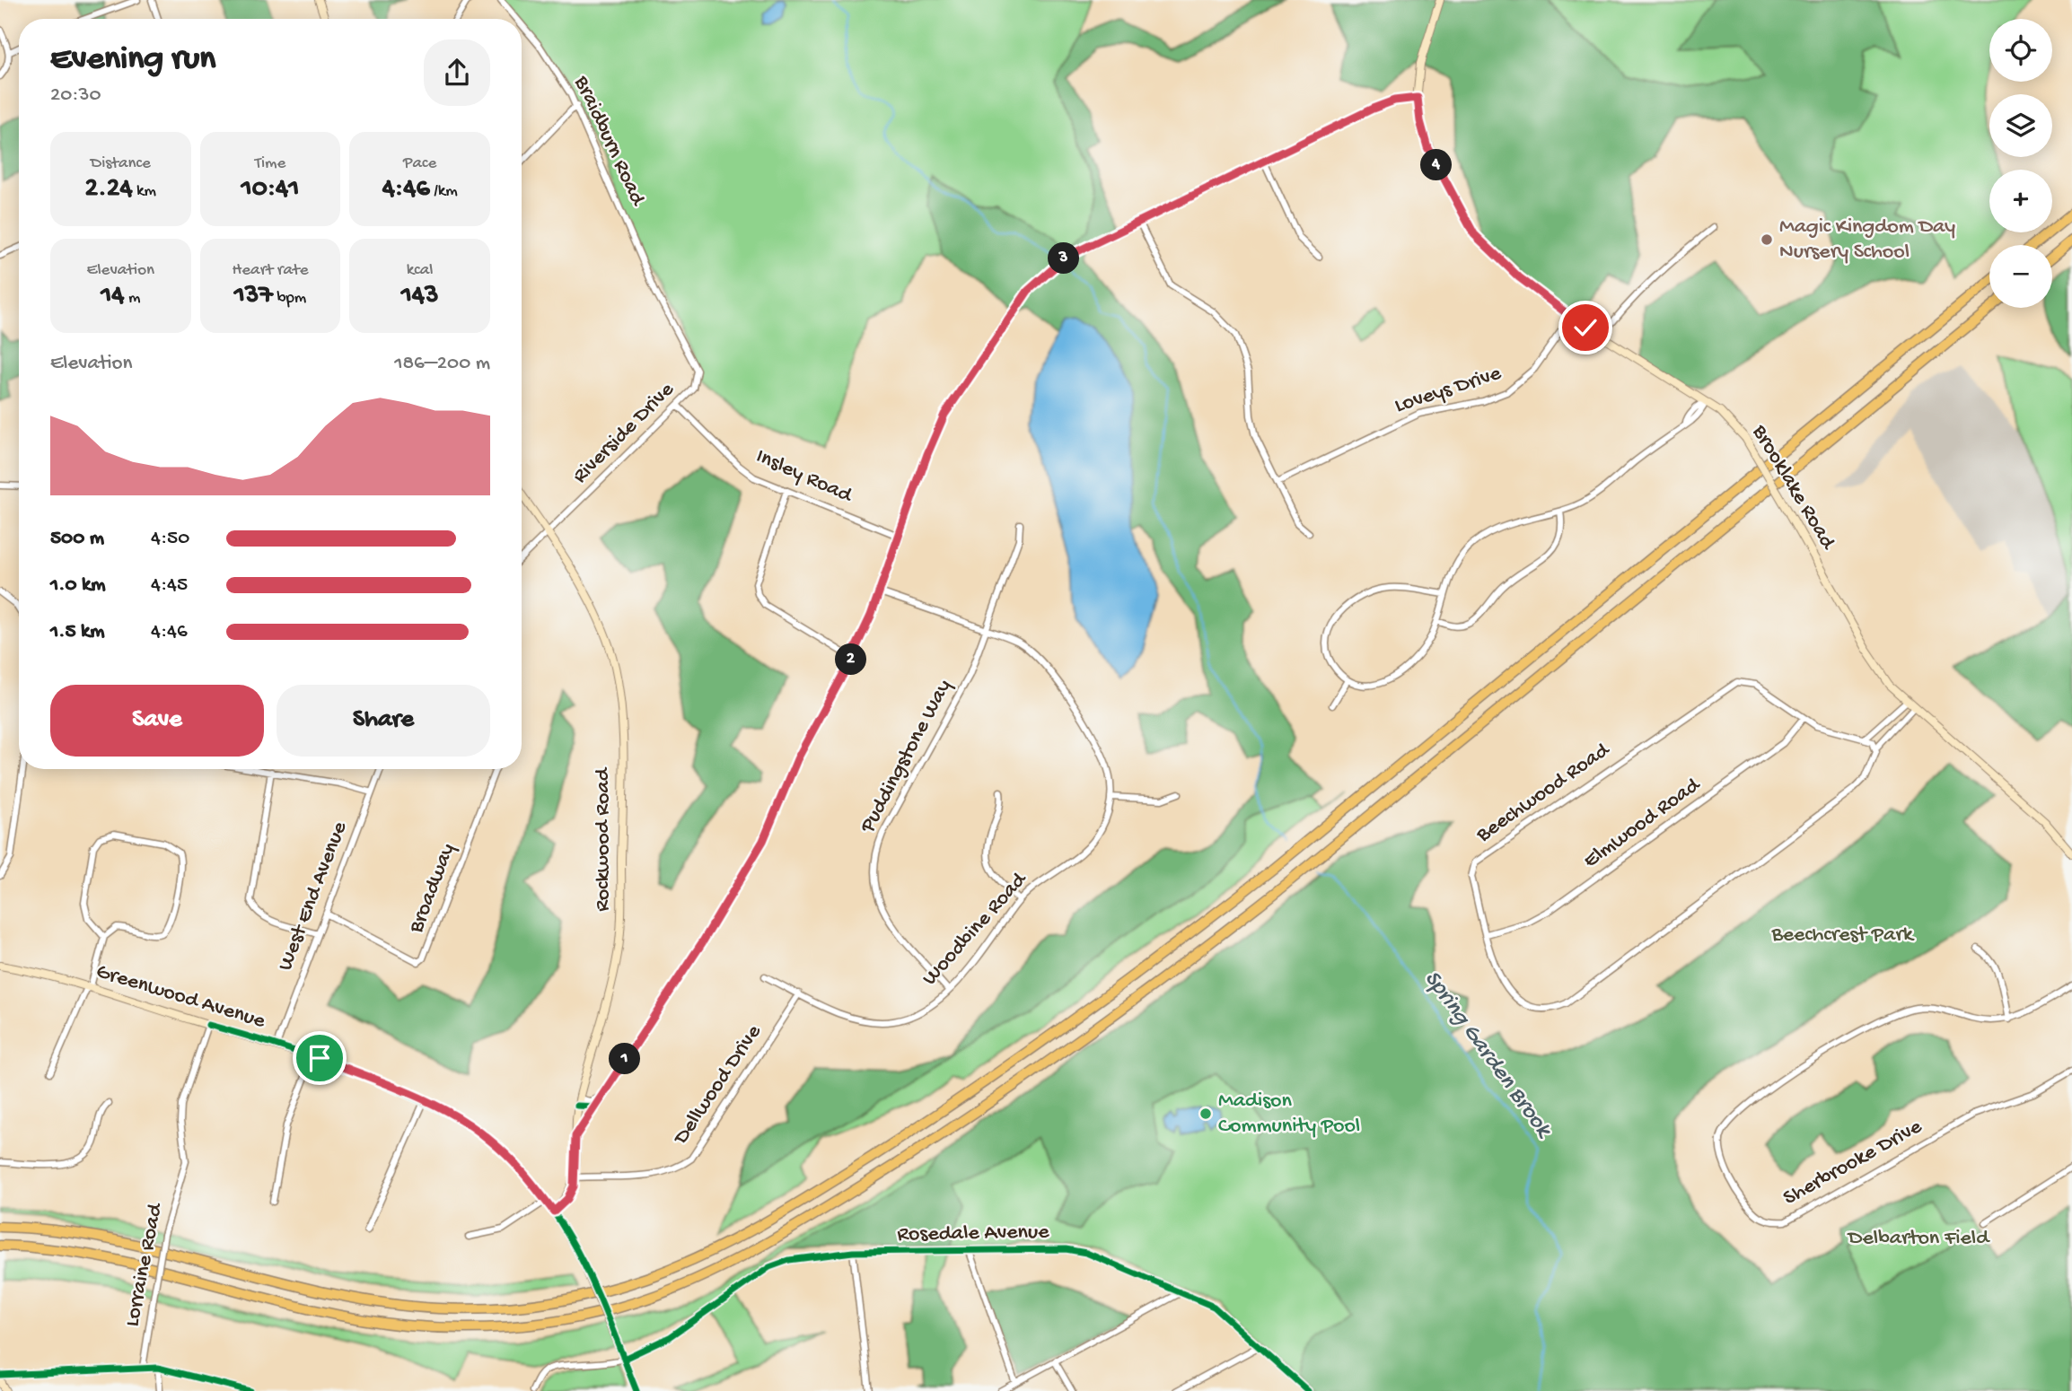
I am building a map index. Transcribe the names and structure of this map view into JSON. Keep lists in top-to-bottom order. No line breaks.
{"streets":{"street":["Braidburn Road","Loveys Drive","Riverside Drive","Insley Road","Brooklake Road","Puddingstone Way","Beechwood Road","Elmwood Road","Rockwood Road","Broadway","West End Avenue","Woodbine Road","Greenwood Avenue","Dellwood Drive","Sherbrooke Drive","Rosedale Avenue","Lorraine Road"]},"crossings":[["Braidburn Road","Riverside Drive"],["Loveys Drive","Brooklake Road"],["Riverside Drive","Insley Road"],["Riverside Drive","Rockwood Road"],["Brooklake Road","Beechwood Road"],["Puddingstone Way","Woodbine Road"],["Beechwood Road","Elmwood Road"],["Rockwood Road","Greenwood Avenue"],["Rockwood Road","Dellwood Drive"],["Broadway","West End Avenue"],["West End Avenue","Greenwood Avenue"],["Woodbine Road","Dellwood Drive"],["Greenwood Avenue","Rosedale Avenue"],["Greenwood Avenue","Lorraine Road"]],"water":["Spring Garden Brook"],"parks":["Beechcrest Park","Delbarton Field"],"places":["Magic Kingdom Day Nursery School","Madison Community Pool"],"page":{"map_buttons":["+","−"],"heading":["Evening run","20:30"],"stats":[["Distance","2.24 km"],["Time","10:41"],["Pace","4:46 /km"],["Elevation","14 m"],["Heart rate","137 bpm"],["kcal","143"]],"pins":["4","3","2","1"],"chart":["Elevation","186–200 m"],"list":[{"name":"500 m","note":"4:50"},{"name":"1.0 km","note":"4:45"},{"name":"1.5 km","note":"4:46"}],"buttons":["Save","Share"]}}
